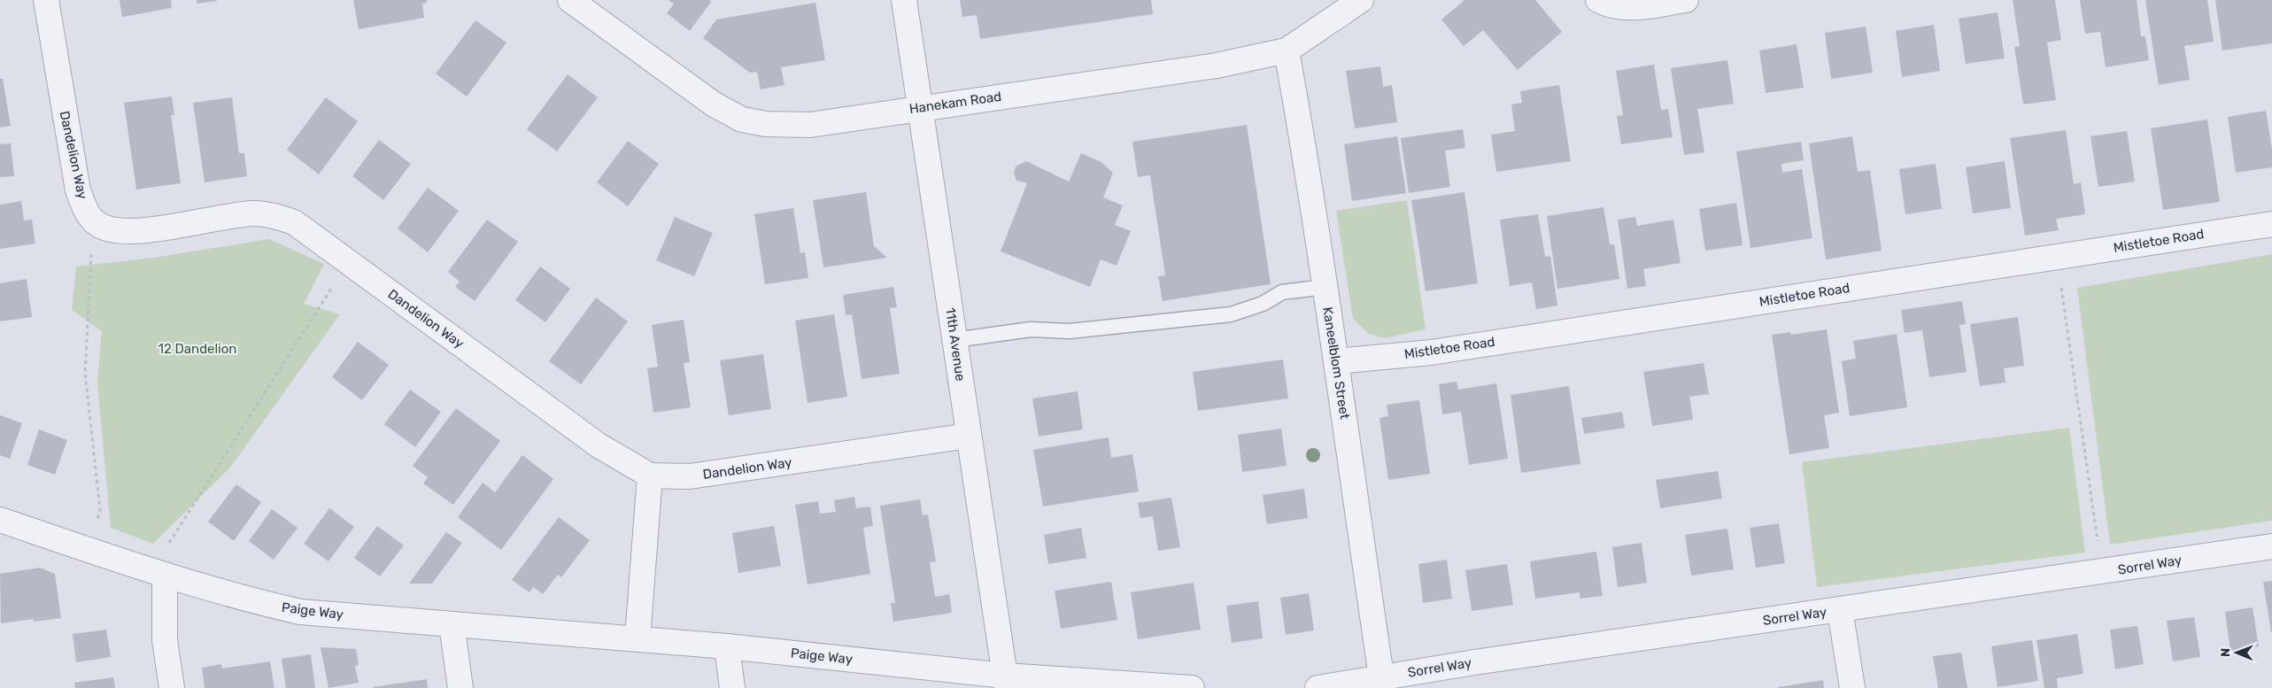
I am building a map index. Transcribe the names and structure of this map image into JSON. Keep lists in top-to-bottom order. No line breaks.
{"streets":{"street":["Hanekam Road","Dandelion Way","Mistletoe Road","11th Avenue","Kaneelblom Street","Sorrel Way","Paige Way"]},"crossings":[["Hanekam Road","11th Avenue"],["Hanekam Road","Kaneelblom Street"],["Dandelion Way","11th Avenue"],["Mistletoe Road","Kaneelblom Street"],["11th Avenue","Paige Way"],["Kaneelblom Street","Sorrel Way"]],"parks":["12 Dandelion"],"north":"left"}
